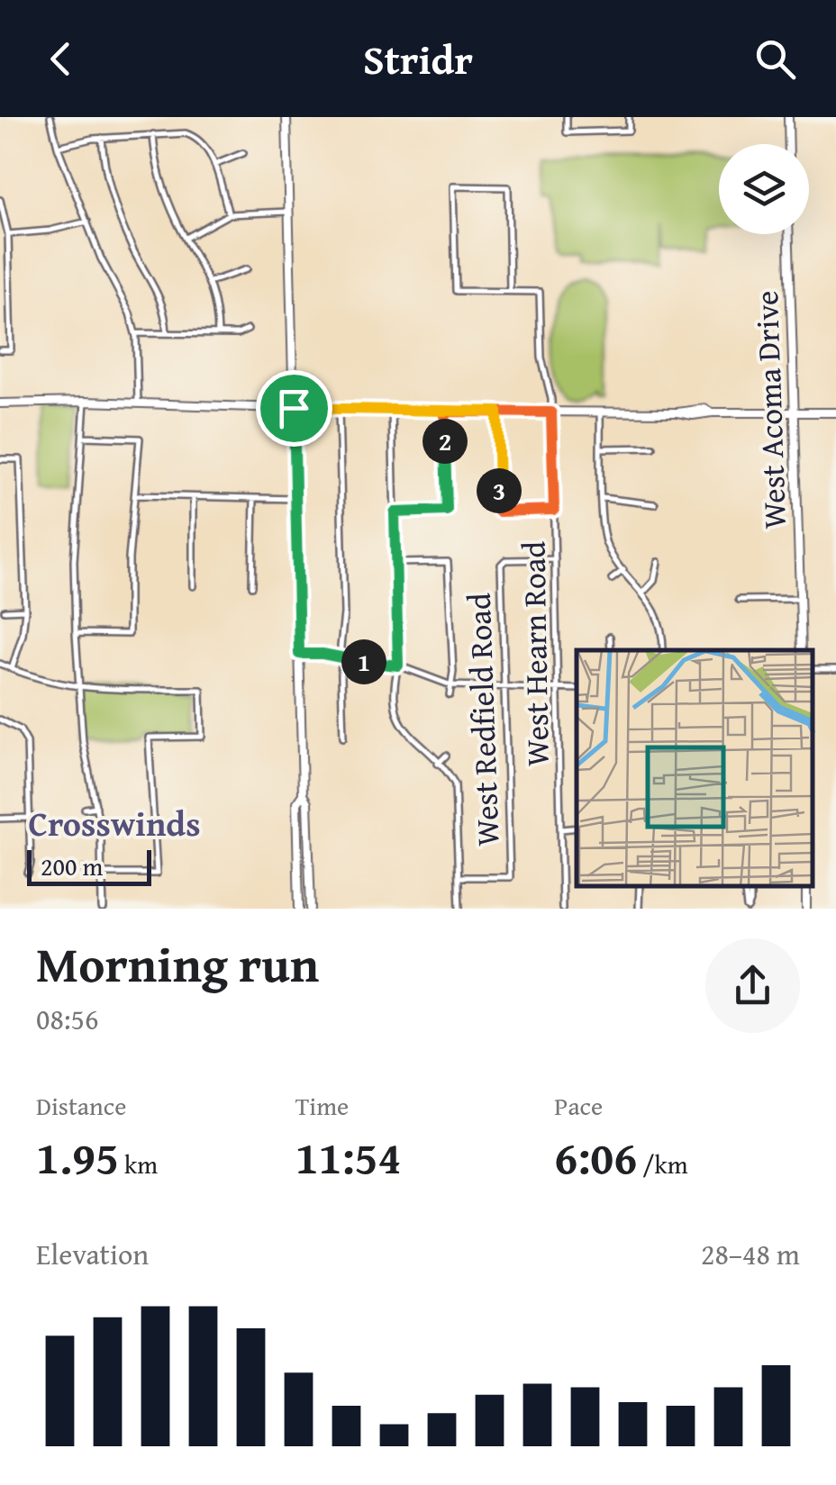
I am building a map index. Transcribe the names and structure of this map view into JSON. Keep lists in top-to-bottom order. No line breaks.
{"streets":{"street":["West Acoma Drive","West Hearn Road","West Redfield Road"]},"crossings":[["West Hearn Road","West Redfield Road"]],"districts":["Crosswinds"],"scale_bar":"200 m","page":{"header":"Stridr","pins":["2","3","1"],"scale":"200 m","heading":["Morning run","08:56"],"stats":[["Distance","1.95 km"],["Time","11:54"],["Pace","6:06 /km"]],"chart":["Elevation","28–48 m"]}}
